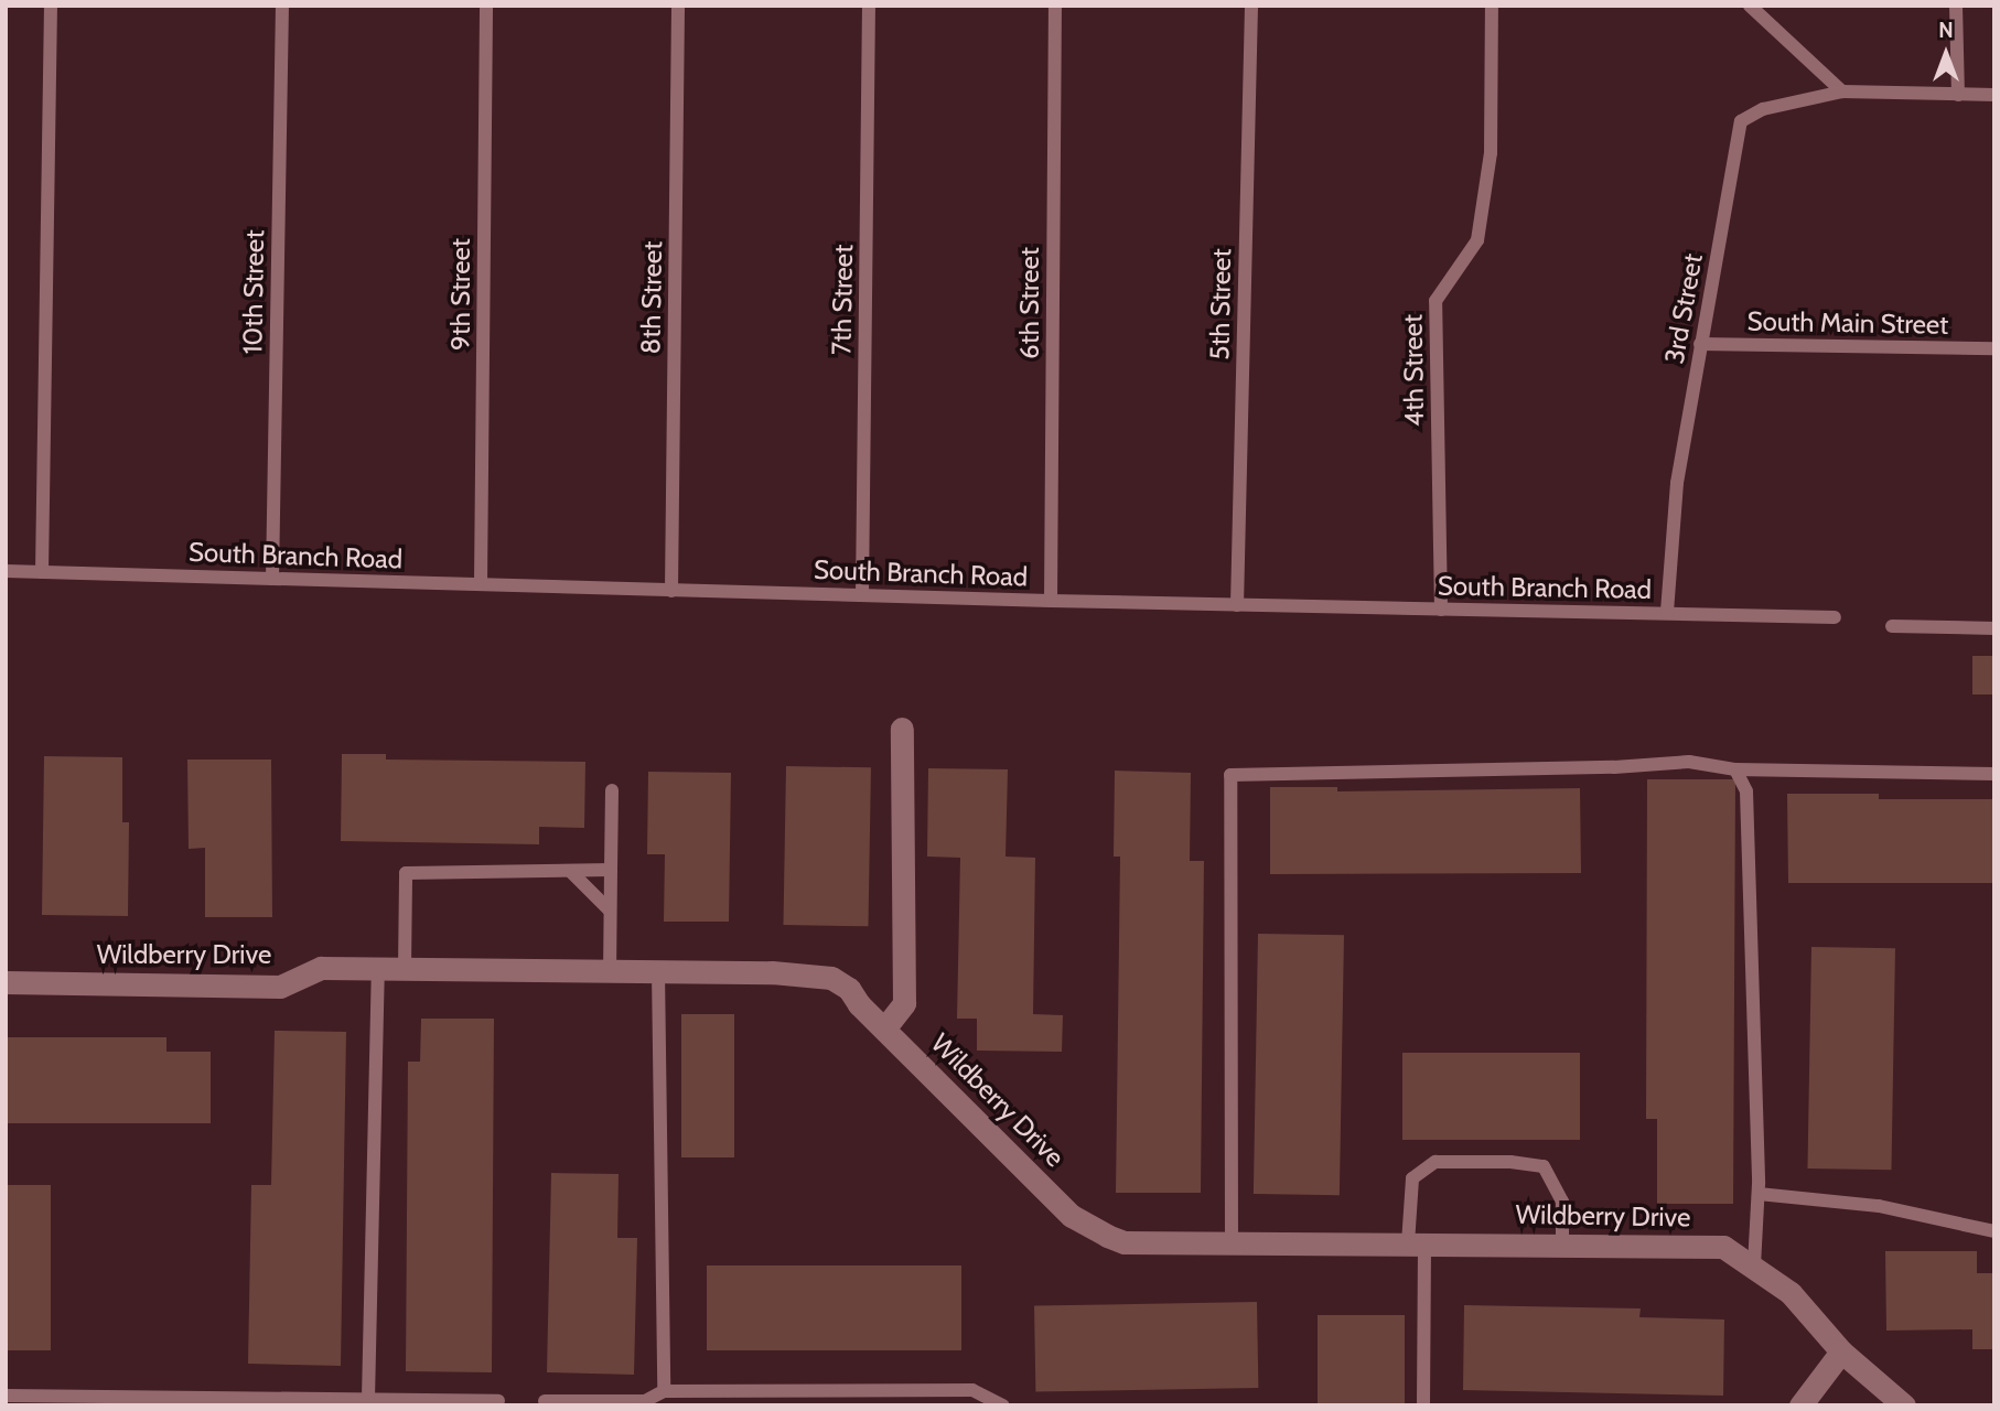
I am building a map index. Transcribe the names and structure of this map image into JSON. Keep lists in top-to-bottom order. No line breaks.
{"streets":{"street":["Wildberry Drive"],"lane":["10th Street","9th Street","8th Street","7th Street","6th Street","5th Street","3rd Street","South Main Street","4th Street","South Branch Road"]},"crossings":[["10th Street","South Branch Road"],["9th Street","South Branch Road"],["8th Street","South Branch Road"],["7th Street","South Branch Road"],["6th Street","South Branch Road"],["5th Street","South Branch Road"],["3rd Street","South Main Street"],["3rd Street","South Branch Road"],["4th Street","South Branch Road"]],"north":"top"}
